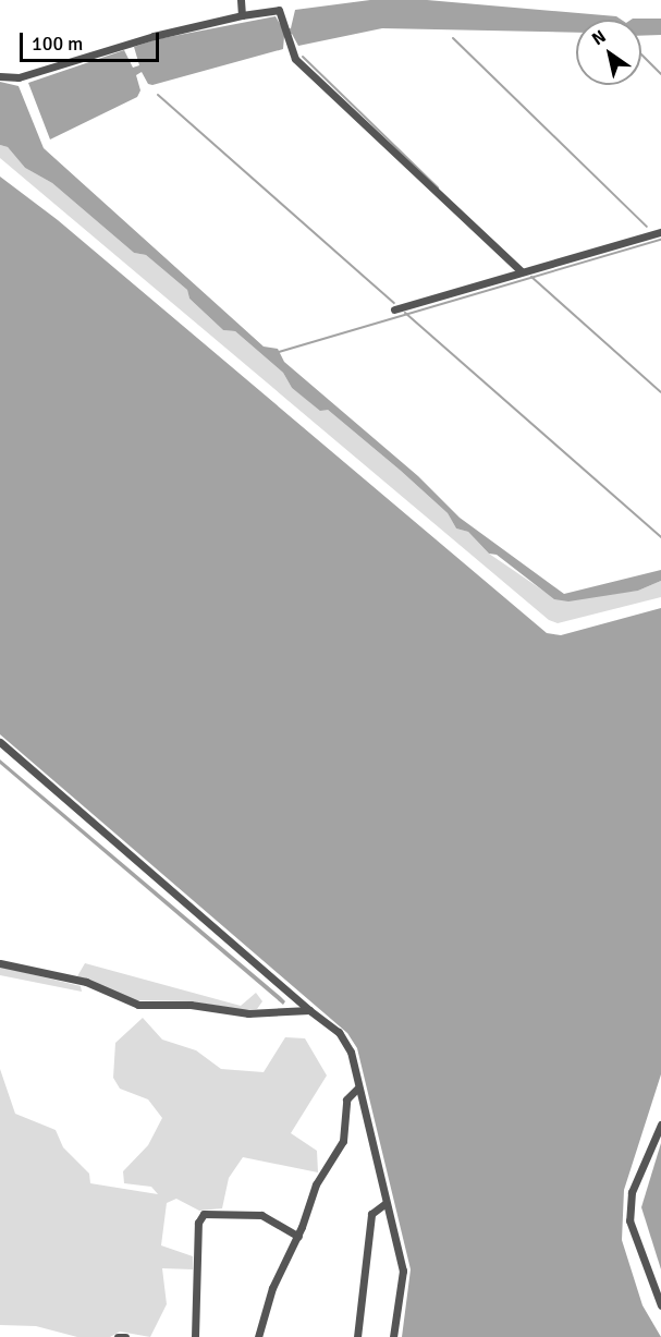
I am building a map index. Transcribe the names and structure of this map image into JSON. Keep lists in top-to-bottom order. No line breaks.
{"scale_bar":"100 m","north":"top left"}
